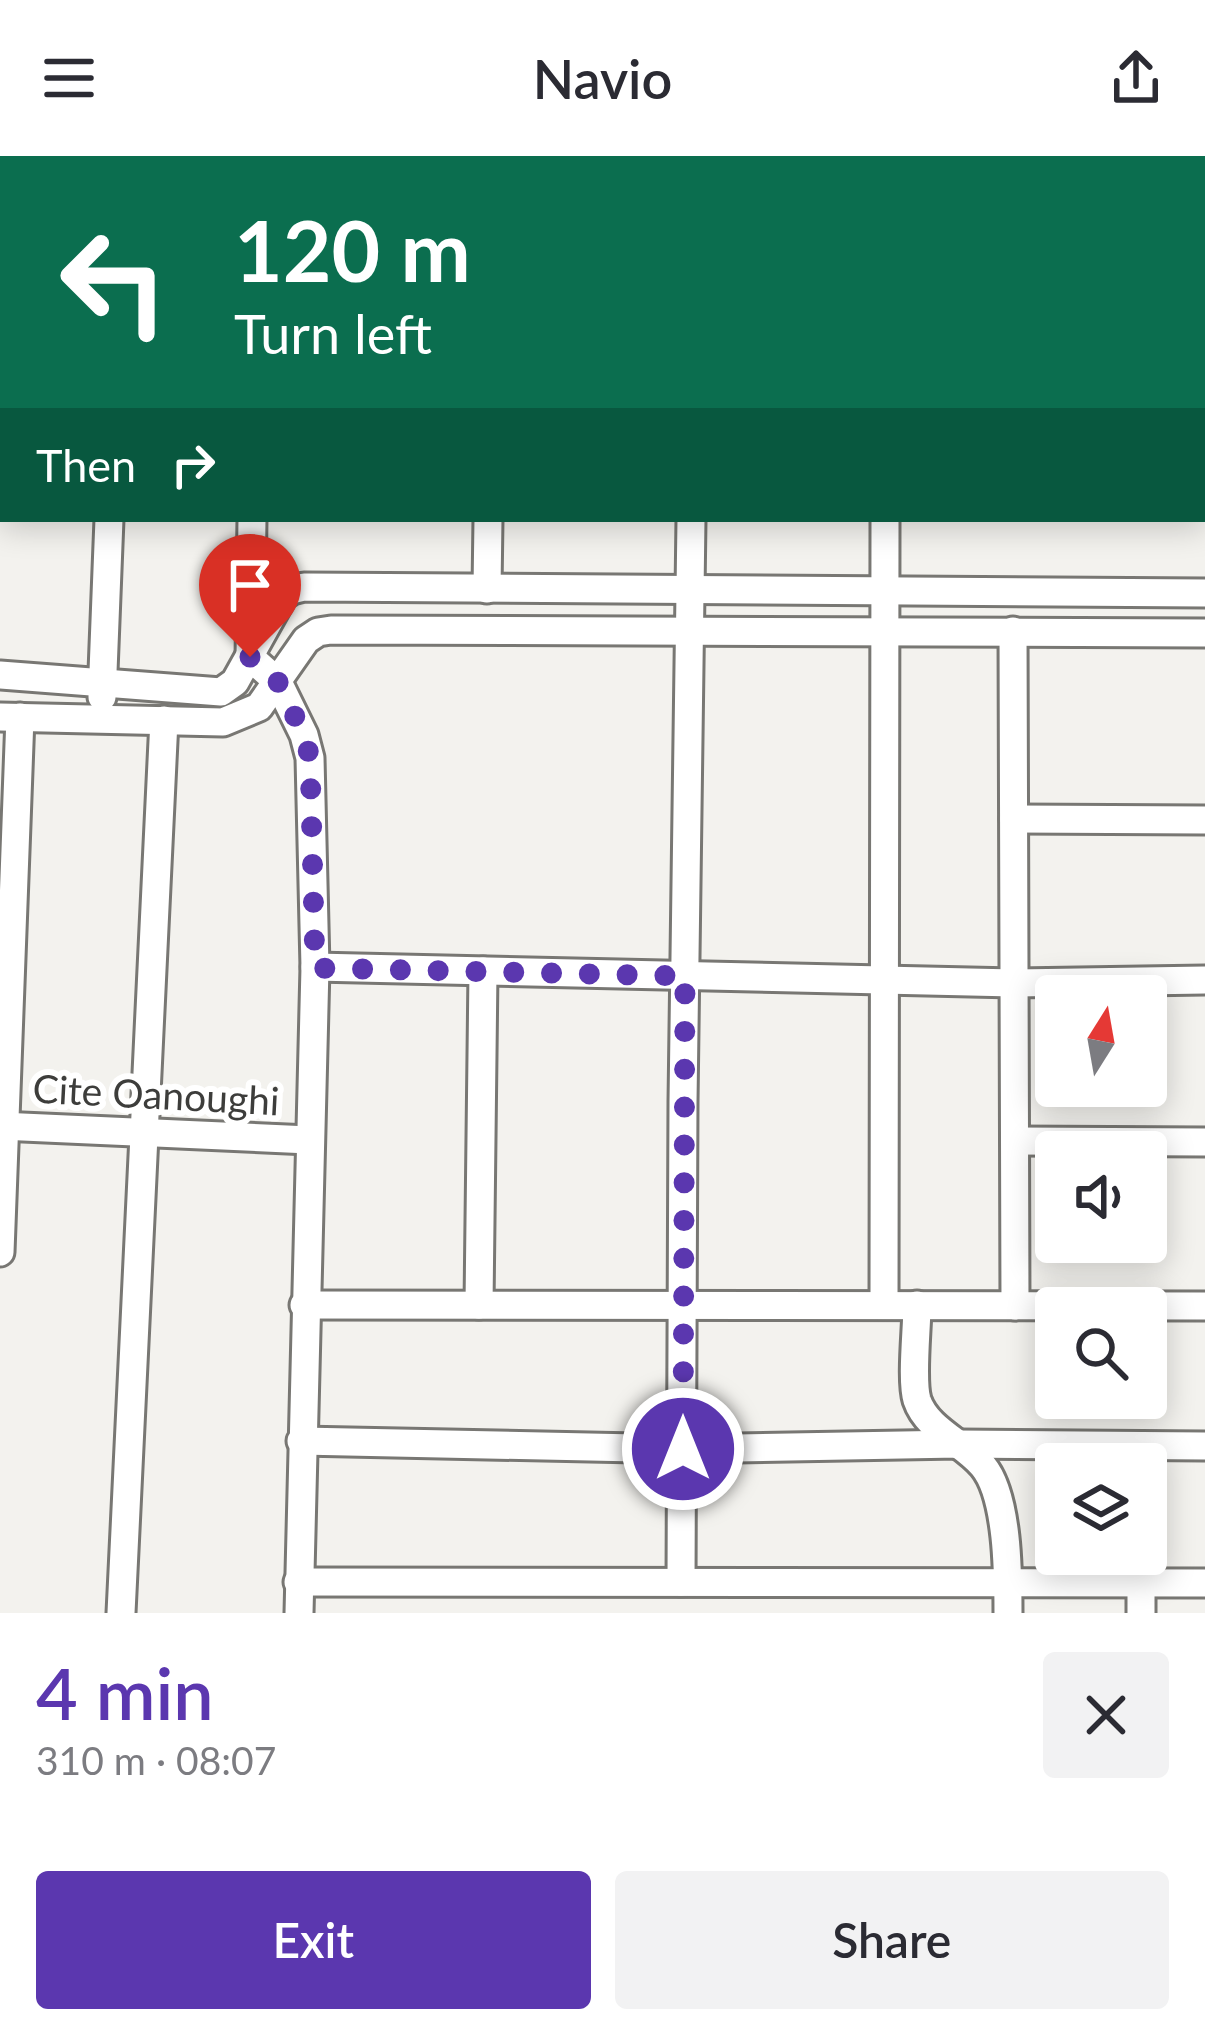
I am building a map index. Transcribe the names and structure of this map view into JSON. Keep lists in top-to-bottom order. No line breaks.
{"streets":{"street":["Cite Oanoughi"]},"north":"top","page":{"header":"Navio","turn":["120 m","Turn left"],"then":"Then","heading":["4 min","310 m · 08:07"],"buttons":["Exit","Share"]}}
